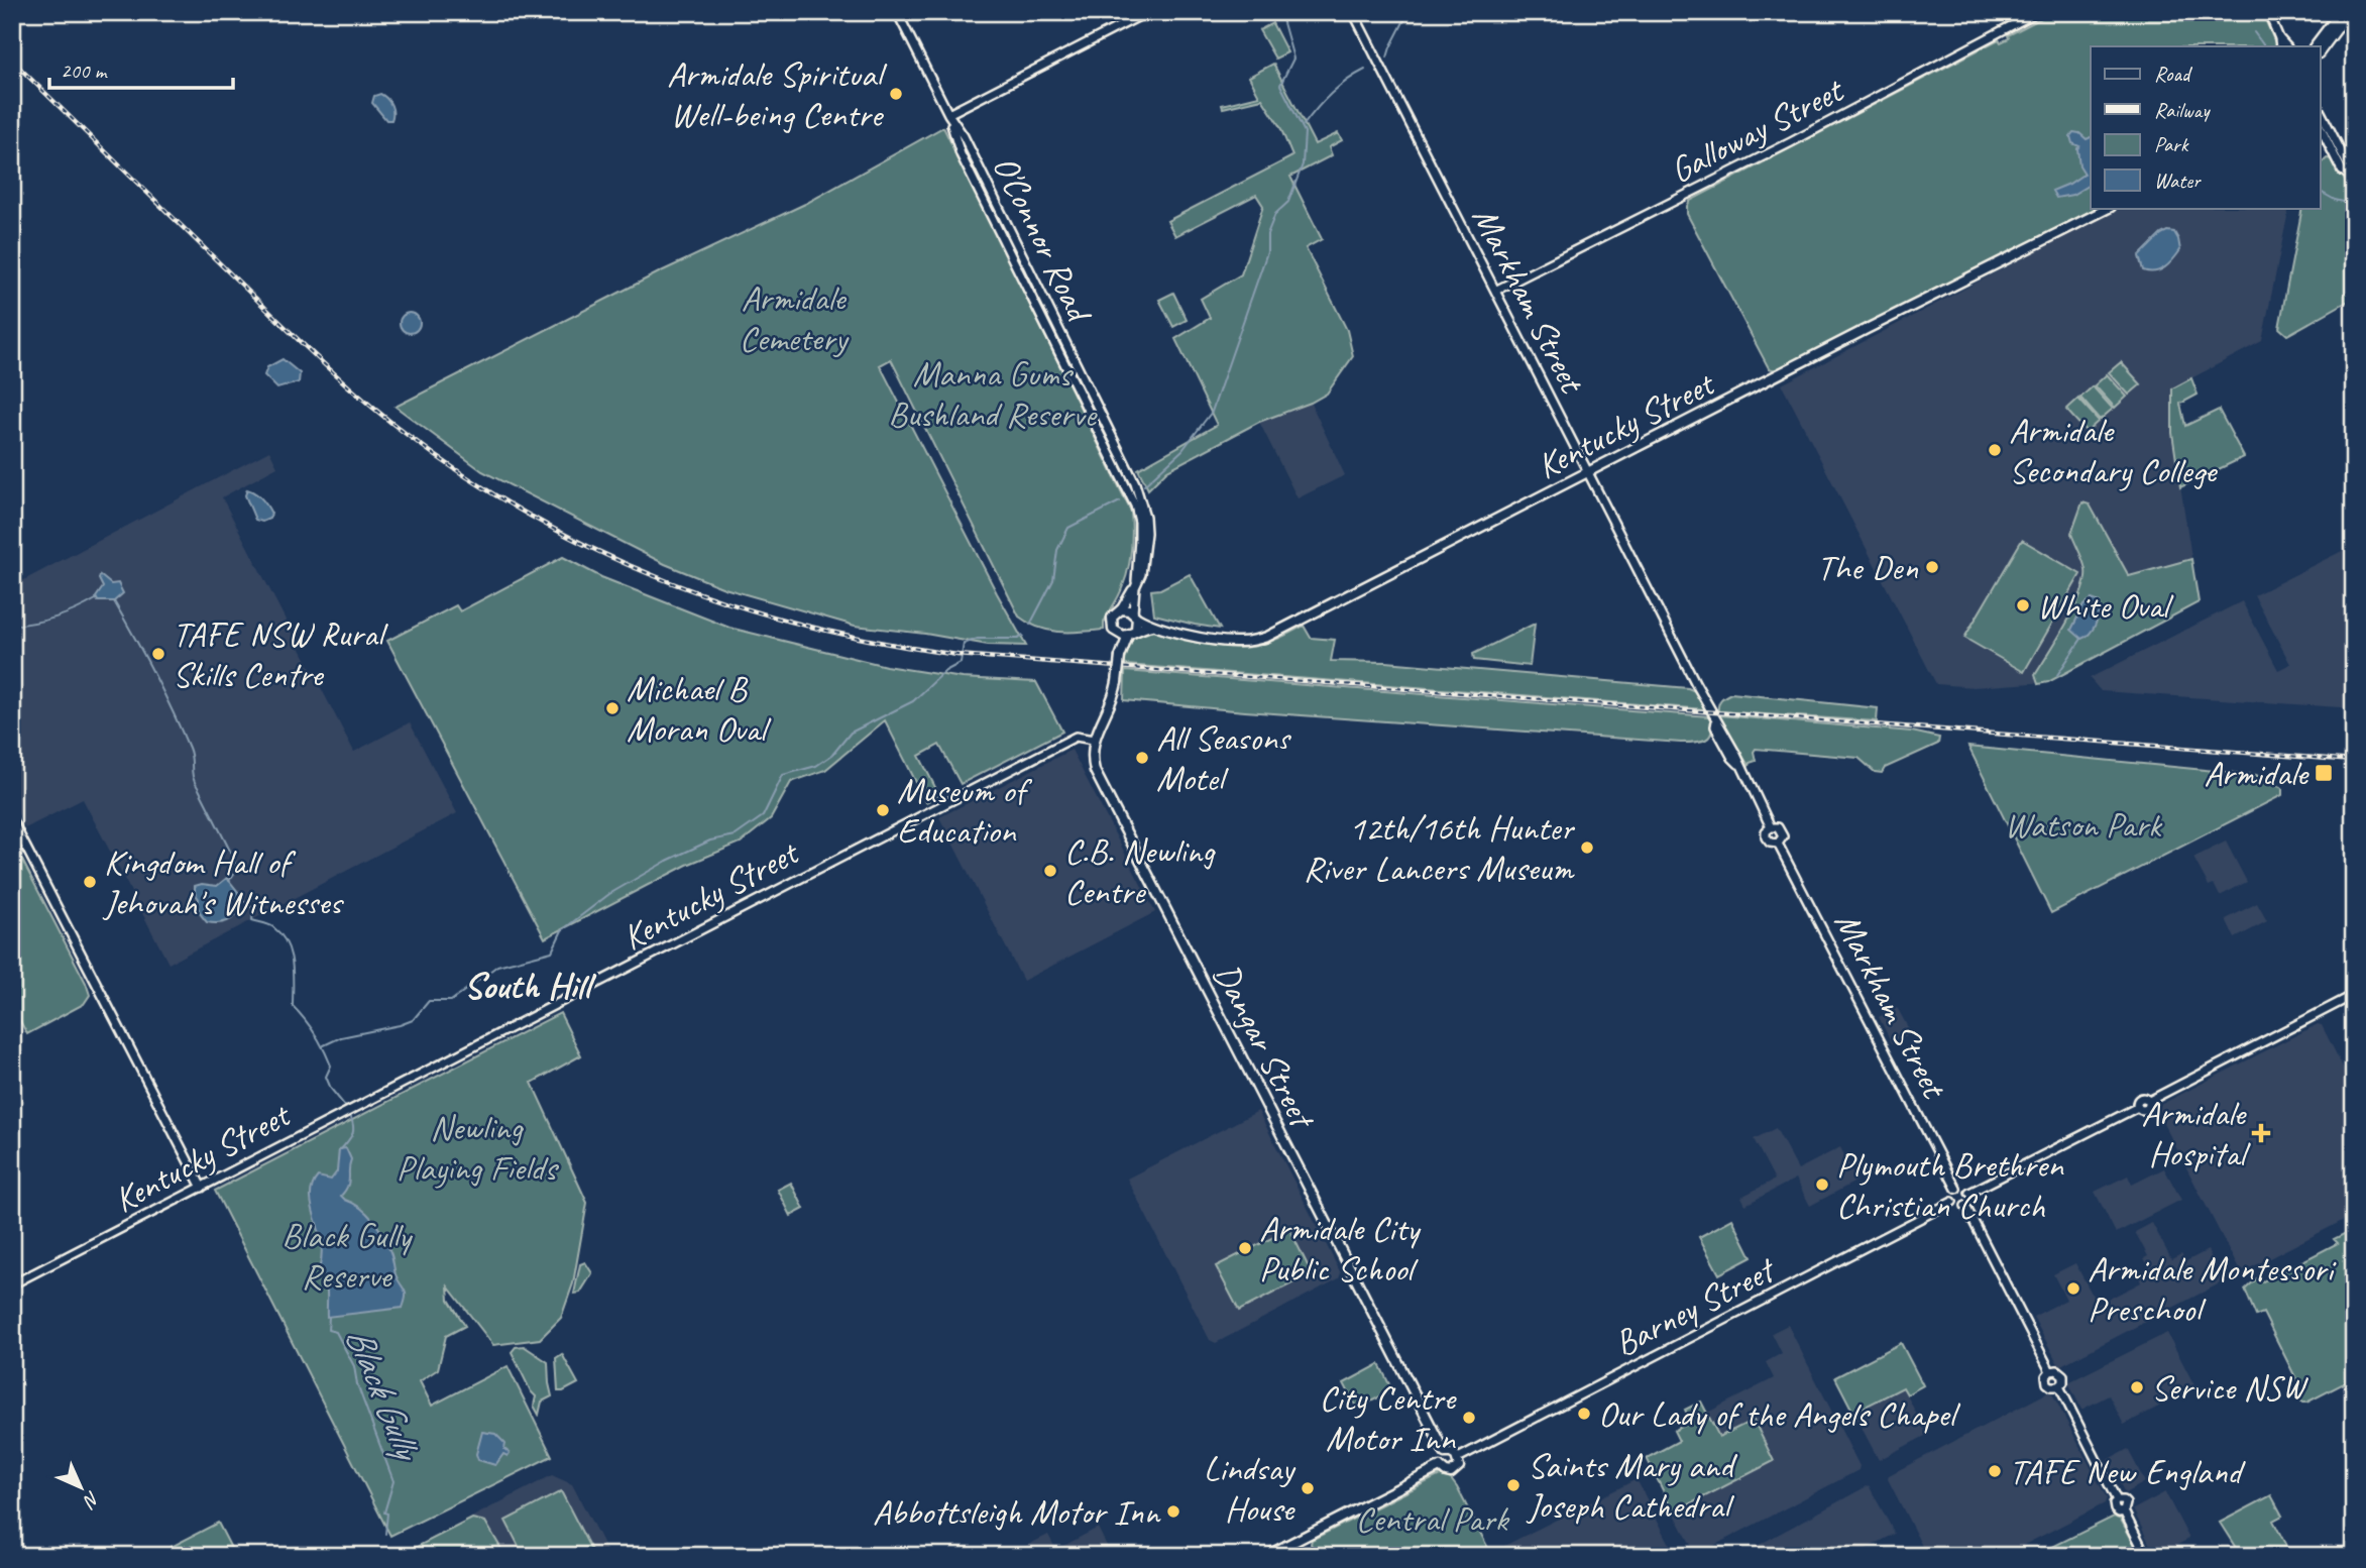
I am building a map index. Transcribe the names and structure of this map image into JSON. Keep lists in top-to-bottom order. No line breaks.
{"streets":{"main road":["Kentucky Street","Dangar Street"],"street":["Galloway Street","O'Connor Road","Markham Street","Barney Street"]},"crossings":[["Galloway Street","Markham Street"],["O'Connor Road","Kentucky Street"],["Markham Street","Kentucky Street"],["Markham Street","Barney Street"],["Kentucky Street","Dangar Street"],["Dangar Street","Barney Street"]],"districts":["South Hill"],"water":["Black Gully"],"parks":["Armidale Cemetery","Manna Gums Bushland Reserve","Watson Park","Newling Playing Fields","Black Gully Reserve","Central Park"],"places":{"other":["Armidale Spiritual Well-being Centre","Armidale Secondary College","The Den","White Oval","TAFE NSW Rural Skills Centre","Michael B Moran Oval","All Seasons Motel","Museum of Education","12th/16th Hunter River Lancers Museum","C.B. Newling Centre","Kingdom Hall of Jehovah's Witnesses","Plymouth Brethren Christian Church","Armidale City Public School","Armidale Montessori Preschool","Service NSW","Our Lady of the Angels Chapel","City Centre Motor Inn","TAFE New England","Saints Mary and Joseph Cathedral","Lindsay House","Abbottsleigh Motor Inn"],"transit":["Armidale"],"health":["Armidale Hospital"]},"legend":["Road","Railway","Park","Water"],"scale_bar":"200 m","north":"bottom right"}
